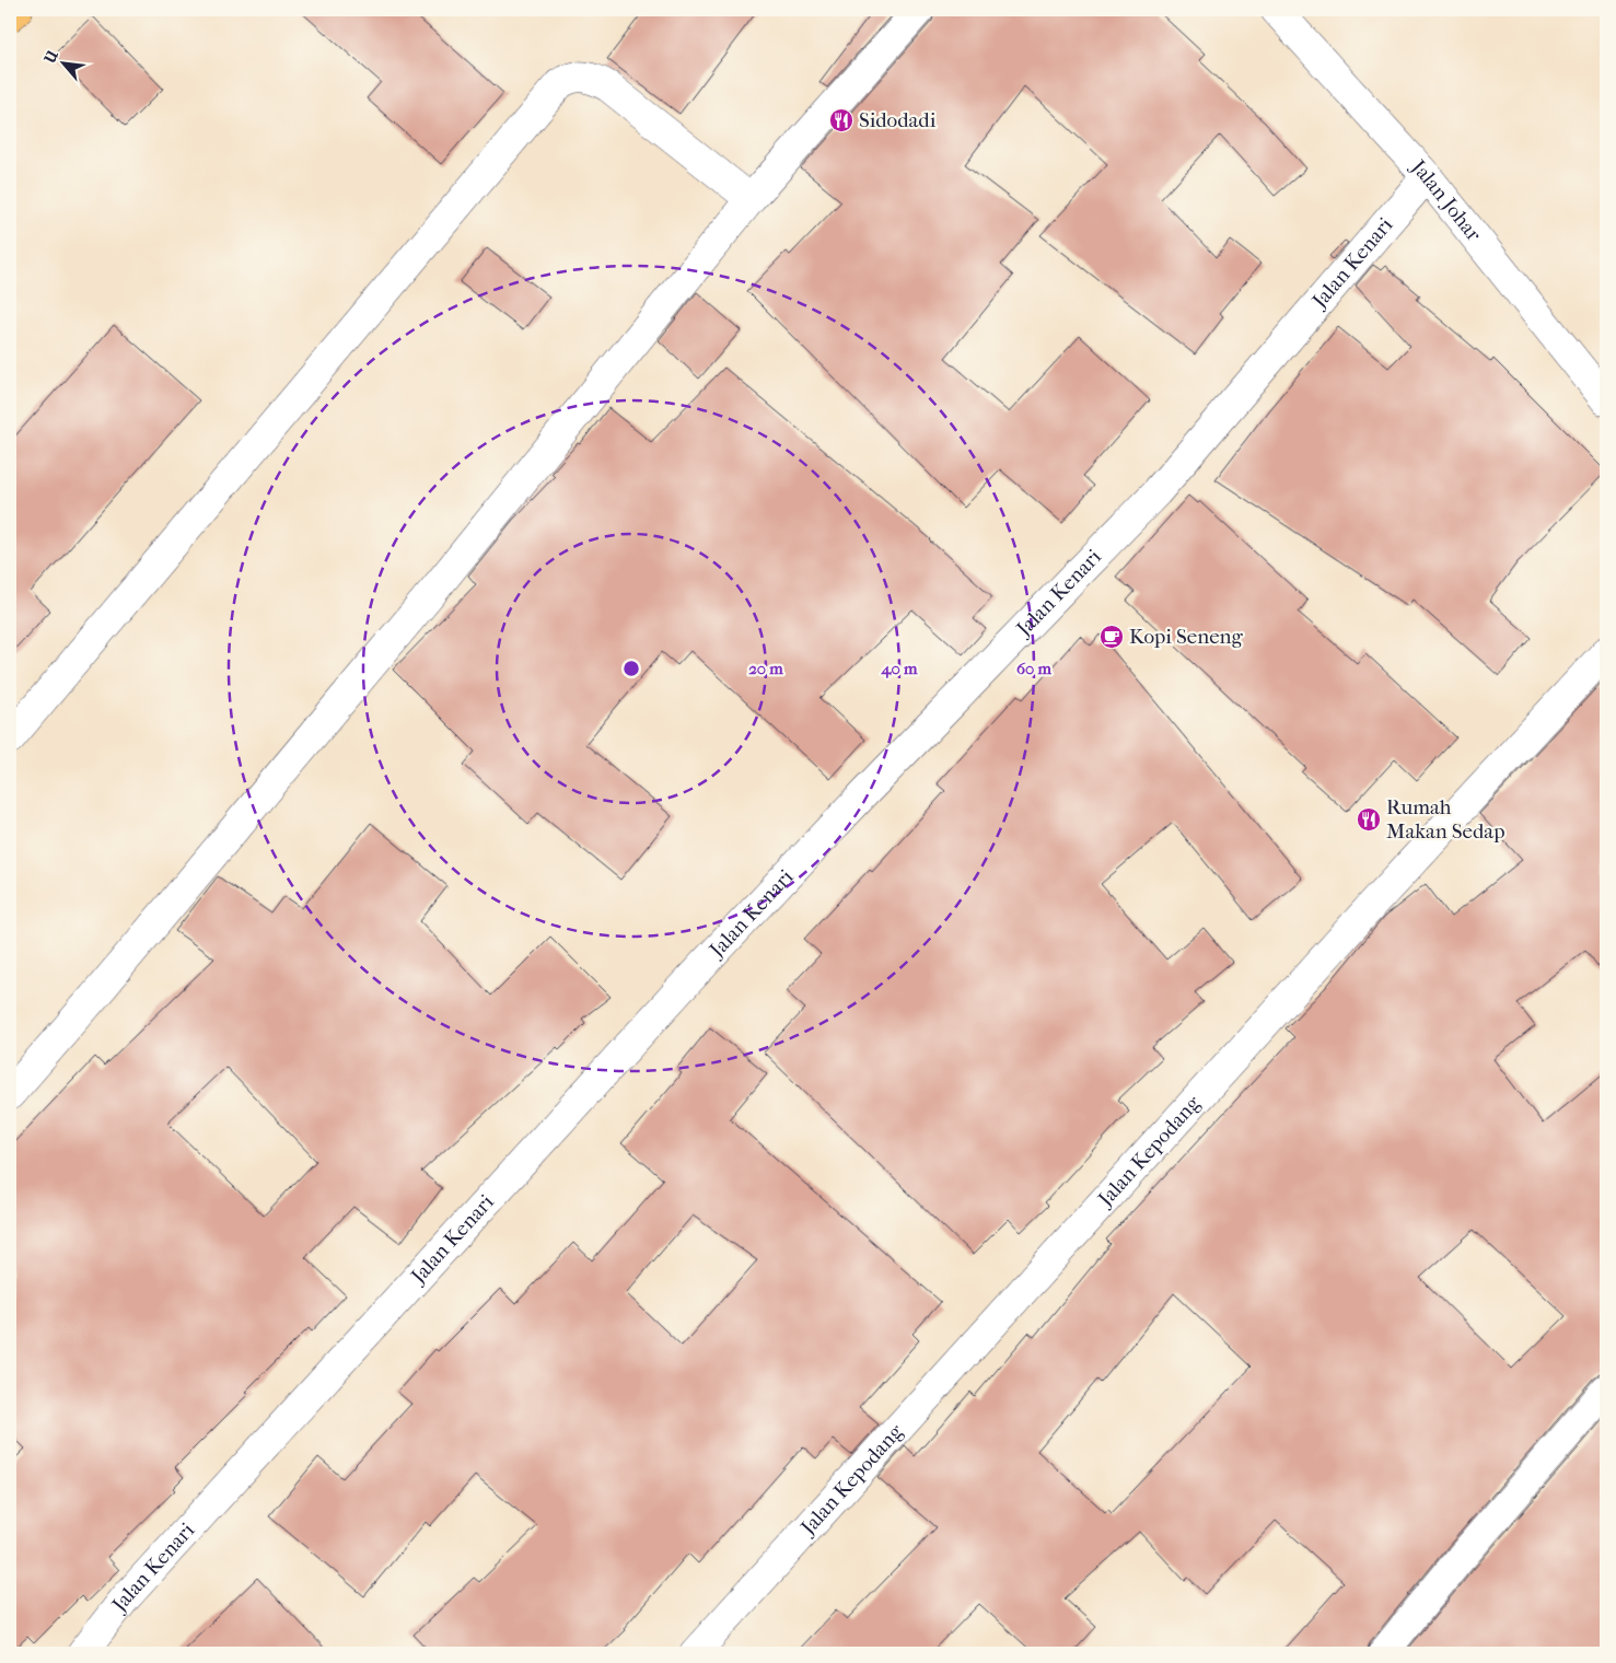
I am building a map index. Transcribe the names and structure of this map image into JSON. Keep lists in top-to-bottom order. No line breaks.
{"streets":{"street":["Jalan Johar","Jalan Kenari","Jalan Kepodang"]},"crossings":[["Jalan Johar","Jalan Kenari"]],"places":{"restaurant":["Sidodadi","Rumah Makan Sedap"],"cafe":["Kopi Seneng"]},"north":"top left","rings":["20 m","40 m","60 m"]}
